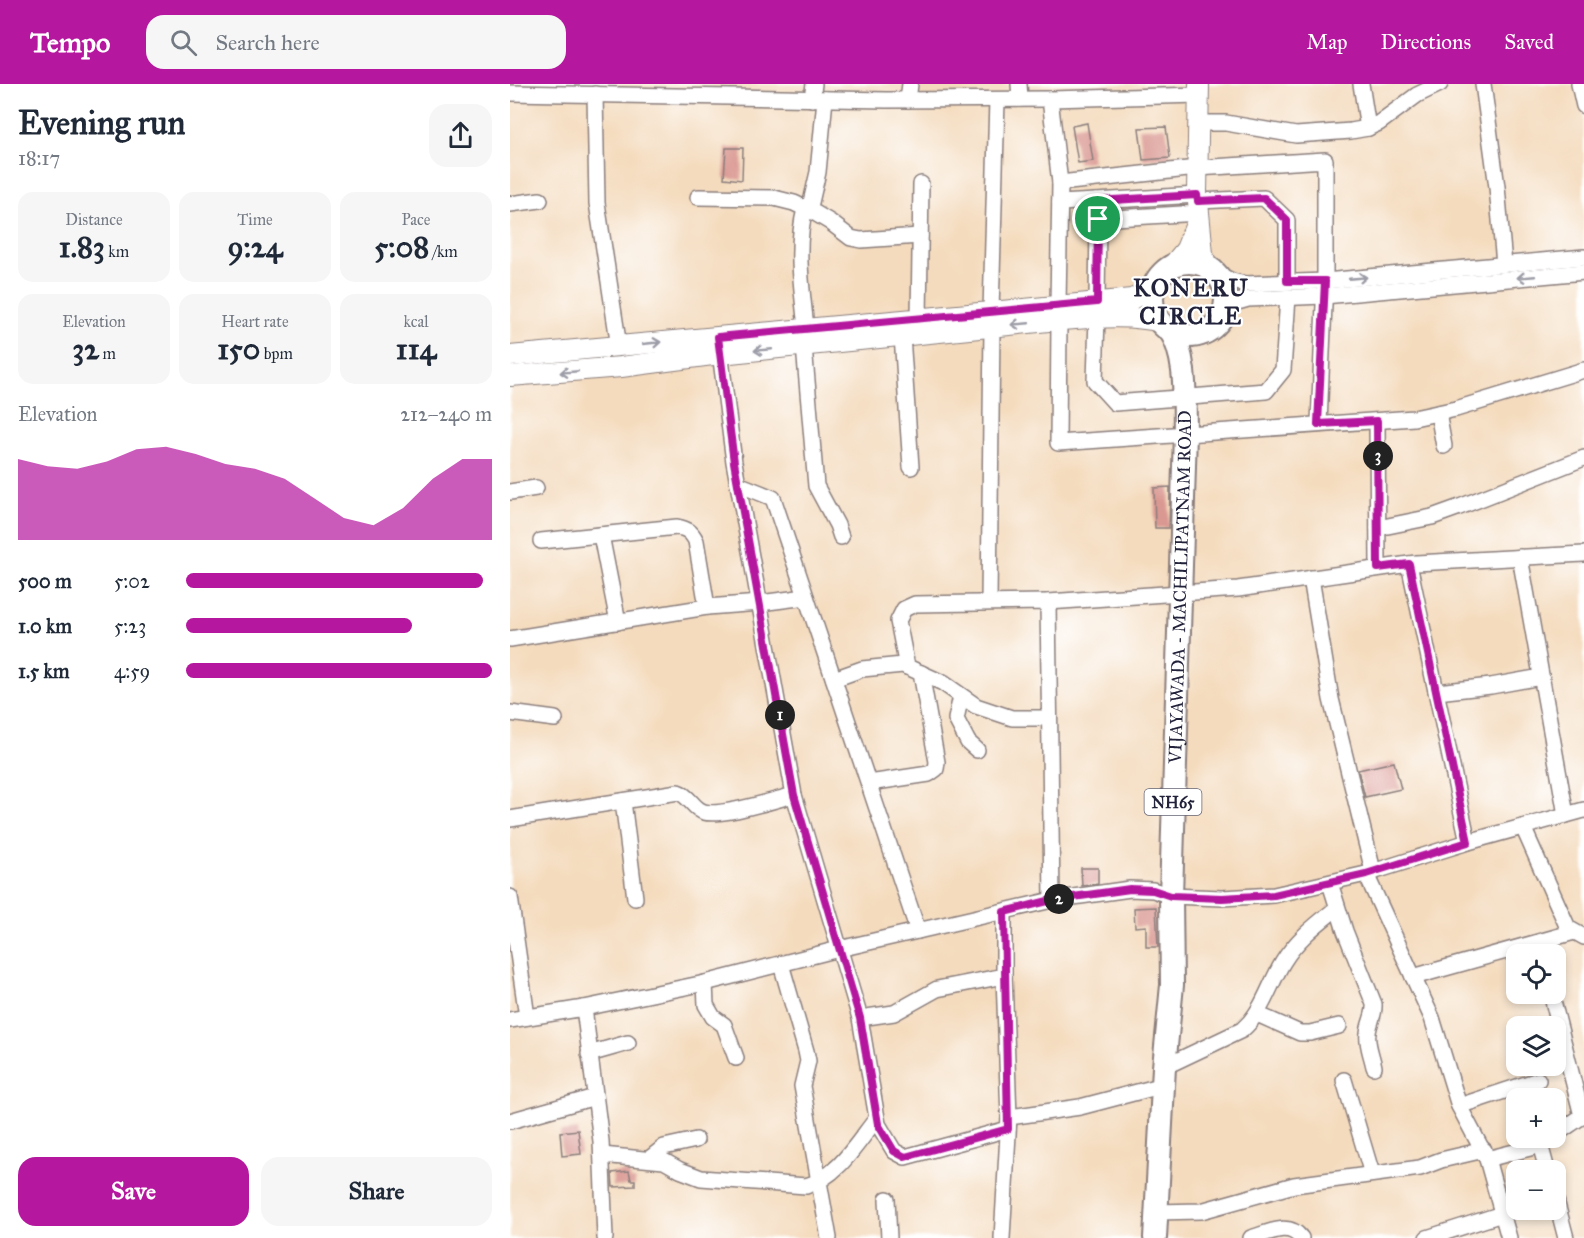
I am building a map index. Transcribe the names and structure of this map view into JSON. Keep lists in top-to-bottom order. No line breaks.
{"streets":{"highway":["VIJAYAWADA - MACHILIPATNAM ROAD","NH65"]},"crossings":[["VIJAYAWADA - MACHILIPATNAM ROAD","NH65"]],"districts":["KONERU CIRCLE"],"page":{"header":"Tempo","search":"Search here","nav":["Map","Directions","Saved"],"heading":["Evening run","18:17"],"stats":[["Distance","1.83 km"],["Time","9:24"],["Pace","5:08 /km"],["Elevation","32 m"],["Heart rate","150 bpm"],["kcal","114"]],"chart":["Elevation","212–240 m"],"pins":["3","1","2"],"list":[{"name":"500 m","note":"5:02"},{"name":"1.0 km","note":"5:23"},{"name":"1.5 km","note":"4:59"}],"map_buttons":["+","−"],"buttons":["Save","Share"]}}
